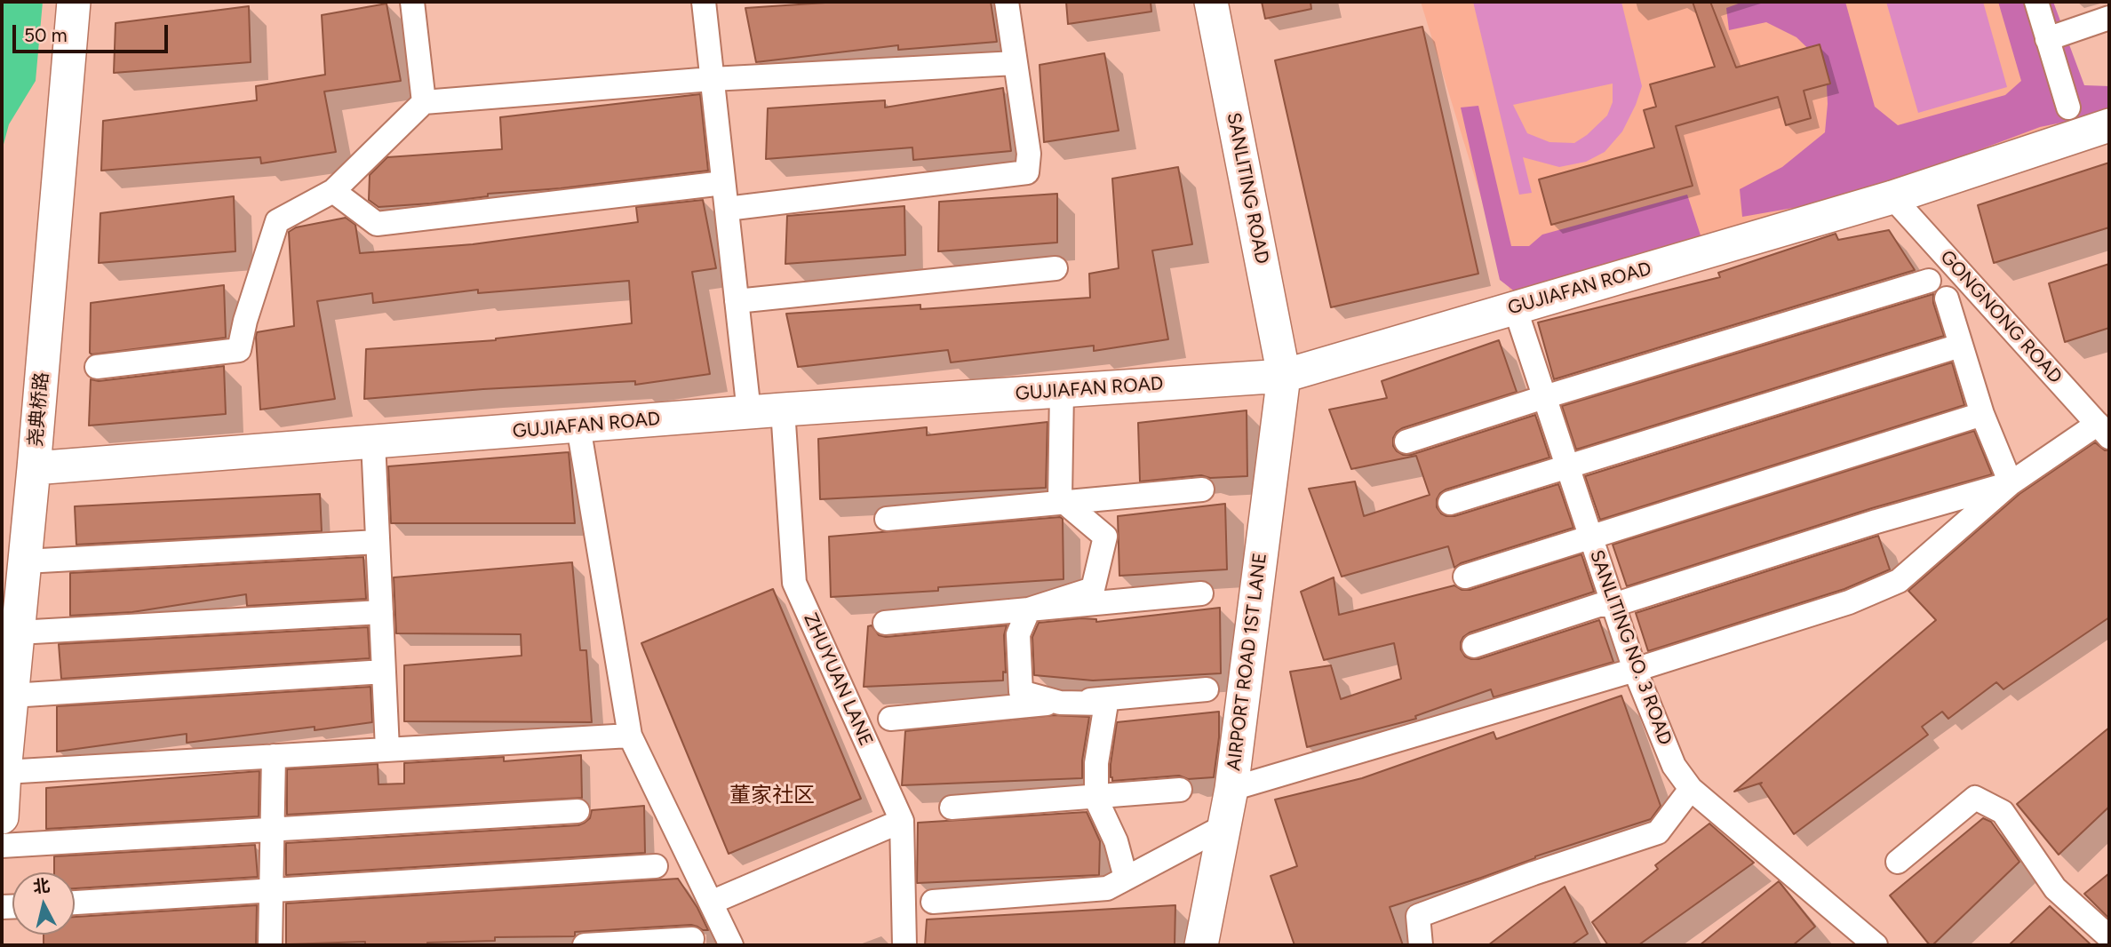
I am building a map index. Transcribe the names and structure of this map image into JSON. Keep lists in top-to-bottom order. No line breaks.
{"streets":{"street":["SANLITING ROAD","GUJIAFAN ROAD","GONGNONG ROAD","尧典桥路","SANLITING NO. 3 ROAD","AIRPORT ROAD 1ST LANE","ZHUYUAN LANE"]},"crossings":[["SANLITING ROAD","GUJIAFAN ROAD"],["SANLITING ROAD","AIRPORT ROAD 1ST LANE"],["GUJIAFAN ROAD","GONGNONG ROAD"],["GUJIAFAN ROAD","尧典桥路"],["GUJIAFAN ROAD","SANLITING NO. 3 ROAD"],["GUJIAFAN ROAD","AIRPORT ROAD 1ST LANE"],["GUJIAFAN ROAD","ZHUYUAN LANE"]],"districts":["董家社区"],"scale_bar":"50 m","north":"top"}
